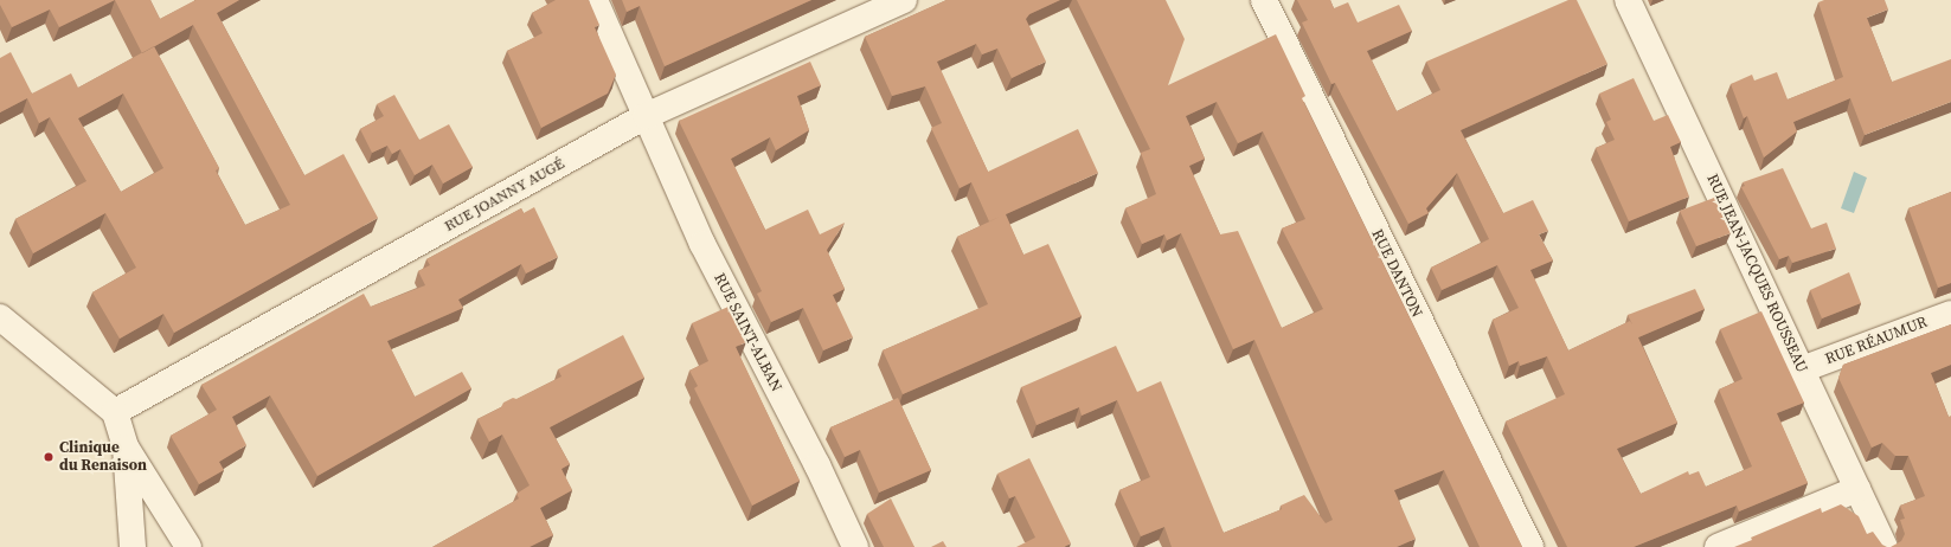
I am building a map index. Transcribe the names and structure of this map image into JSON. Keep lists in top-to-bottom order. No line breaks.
{"streets":{"street":["RUE JOANNY AUGÉ","RUE DANTON","RUE JEAN-JACQUES ROUSSEAU","RUE SAINT-ALBAN","RUE RÉAUMUR"]},"crossings":[["RUE JOANNY AUGÉ","RUE SAINT-ALBAN"],["RUE JEAN-JACQUES ROUSSEAU","RUE RÉAUMUR"]],"places":["Clinique du Renaison"]}
